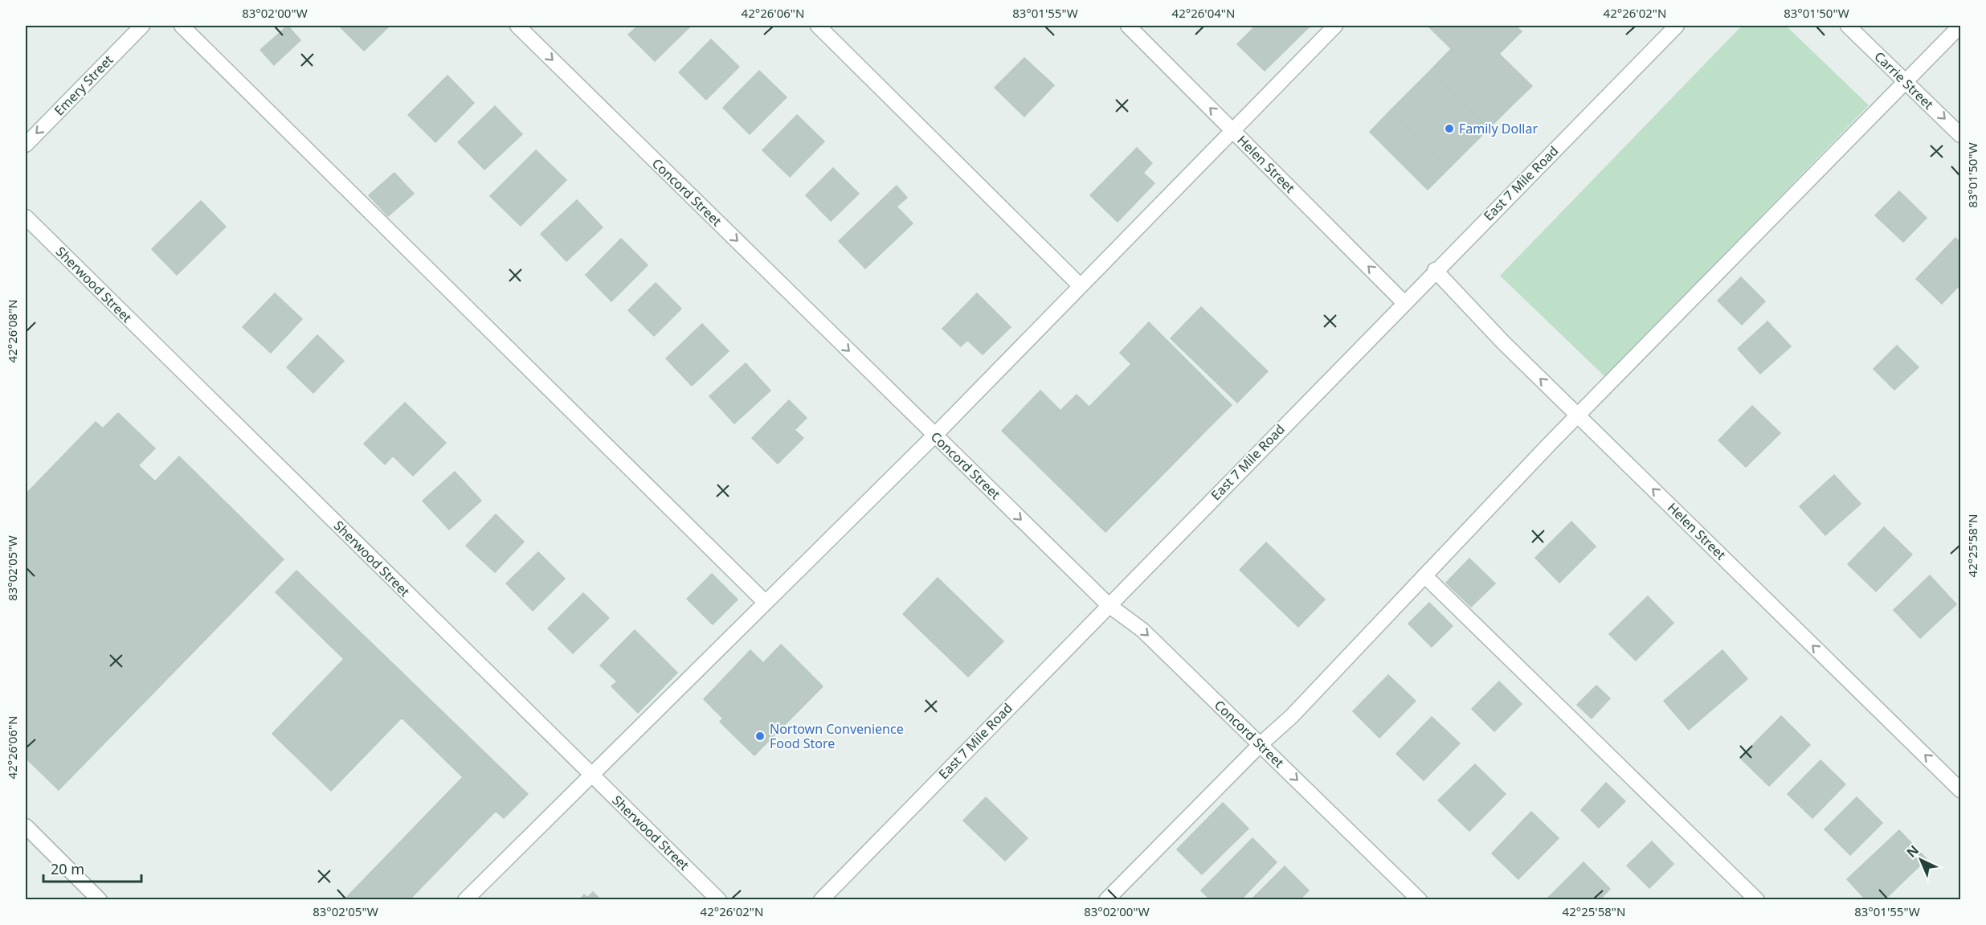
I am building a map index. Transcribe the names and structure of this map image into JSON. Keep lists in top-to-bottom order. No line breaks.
{"streets":{"street":["Carrie Street","Emery Street","Helen Street","East 7 Mile Road","Concord Street","Sherwood Street"]},"crossings":[["Helen Street","East 7 Mile Road"],["East 7 Mile Road","Concord Street"]],"one_way":["Carrie Street","Emery Street","Helen Street","Concord Street"],"places":["Family Dollar","Nortown Convenience Food Store"],"scale_bar":"20 m","north":"top left","coordinates":["83°02'00\"W","42°26'06\"N","83°01'55\"W","42°26'04\"N","42°26'02\"N","83°01'50\"W","42°26'08\"N","42°25'58\"N","83°02'05\"W"]}
